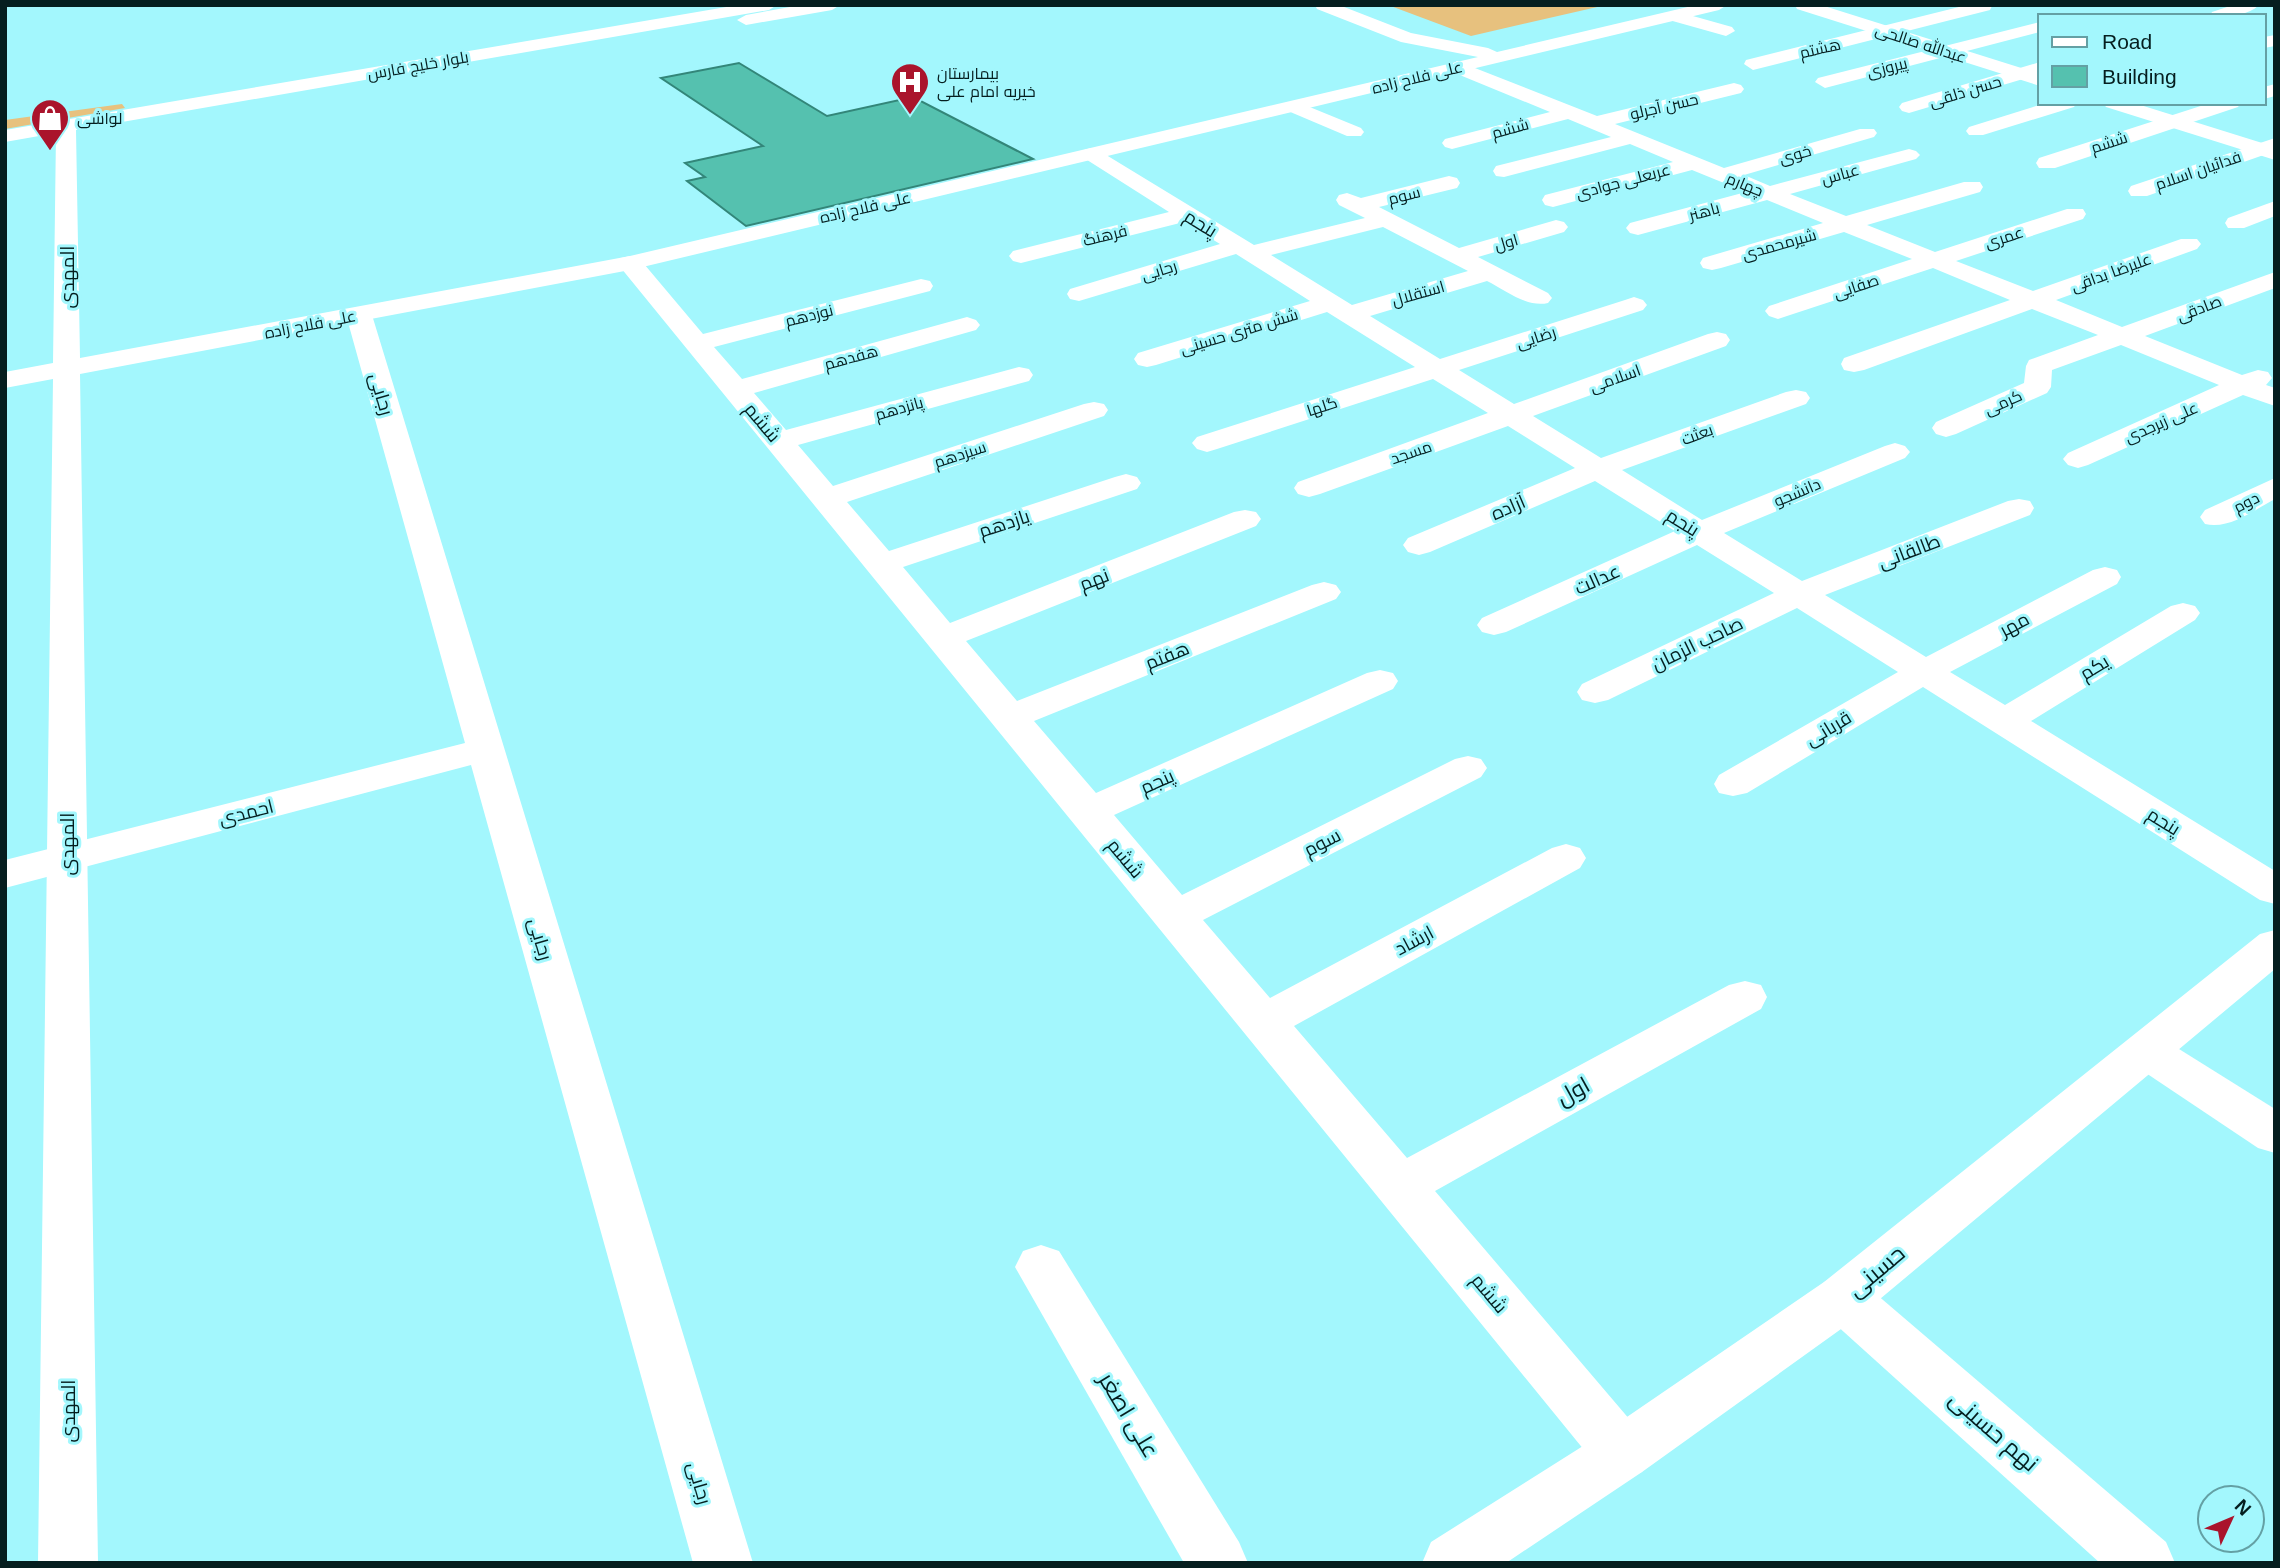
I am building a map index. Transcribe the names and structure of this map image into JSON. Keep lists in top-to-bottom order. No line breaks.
{"streets":{"street":["عبدالله صالحی","هشتم","بلوار خلیج فارس","پیروزی","علی فلاح زاده","حسن ذلقی","حسن آجرلو","ششم","خوی","فدائیان اسلام","عباس","عربعلی جوادی","چهارم","سوم","باهنر","پنجم","فرهنگ","عمری","اول","شیرمحمدی","رجایی","علیرضا بداقی","المهدی","صفایی","استقلال","صادقی","نوزدهم","شش متری حسینی","رضایی","هفدهم","اسلامی","کرمی","گلها","پانزدهم","علی زبرجدی","بعثت","مسجد","سیزدهم","دانشجو","دوم","آزاده","یازدهم","طالقانی","نهم","عدالت","مهر","صاحب الزمان","هفتم","یکم","قربانی","احمدی","ارشاد","حسینی","علی اصغر","نهم حسینی"]},"crossings":[["عبدالله صالحی","هشتم"],["عبدالله صالحی","پیروزی"],["عبدالله صالحی","حسن ذلقی"],["بلوار خلیج فارس","المهدی"],["علی فلاح زاده","ششم"],["علی فلاح زاده","چهارم"],["علی فلاح زاده","پنجم"],["علی فلاح زاده","رجایی"],["علی فلاح زاده","المهدی"],["حسن آجرلو","چهارم"],["ششم","چهارم"],["ششم","سوم"],["ششم","پنجم"],["ششم","اول"],["ششم","نوزدهم"],["ششم","هفدهم"],["ششم","پانزدهم"],["ششم","سیزدهم"],["ششم","یازدهم"],["ششم","نهم"],["ششم","هفتم"],["ششم","ارشاد"],["ششم","حسینی"],["خوی","چهارم"],["عباس","چهارم"],["عباس","باهنر"],["عربعلی جوادی","چهارم"],["چهارم","باهنر"],["چهارم","عمری"],["چهارم","شیرمحمدی"],["چهارم","علیرضا بداقی"],["چهارم","صفایی"],["چهارم","صادقی"],["چهارم","کرمی"],["چهارم","علی زبرجدی"],["سوم","استقلال"],["پنجم","فرهنگ"],["پنجم","رجایی"],["پنجم","استقلال"],["پنجم","شش متری حسینی"],["پنجم","رضایی"],["پنجم","اسلامی"],["پنجم","گلها"],["پنجم","بعثت"],["پنجم","مسجد"],["پنجم","دانشجو"],["پنجم","آزاده"],["پنجم","طالقانی"],["پنجم","عدالت"],["پنجم","مهر"],["پنجم","صاحب الزمان"],["پنجم","یکم"],["پنجم","قربانی"],["عمری","صفایی"],["اول","استقلال"],["رجایی","احمدی"],["المهدی","احمدی"],["استقلال","شش متری حسینی"],["صادقی","کرمی"],["رضایی","گلها"],["اسلامی","مسجد"],["بعثت","آزاده"],["دانشجو","عدالت"],["طالقانی","صاحب الزمان"],["مهر","قربانی"],["حسینی","نهم حسینی"]],"places":{"hospital":["بیمارستان خیریه امام علی"],"shop":["لواشی"]},"legend":["Road","Building"],"north":"top right"}
